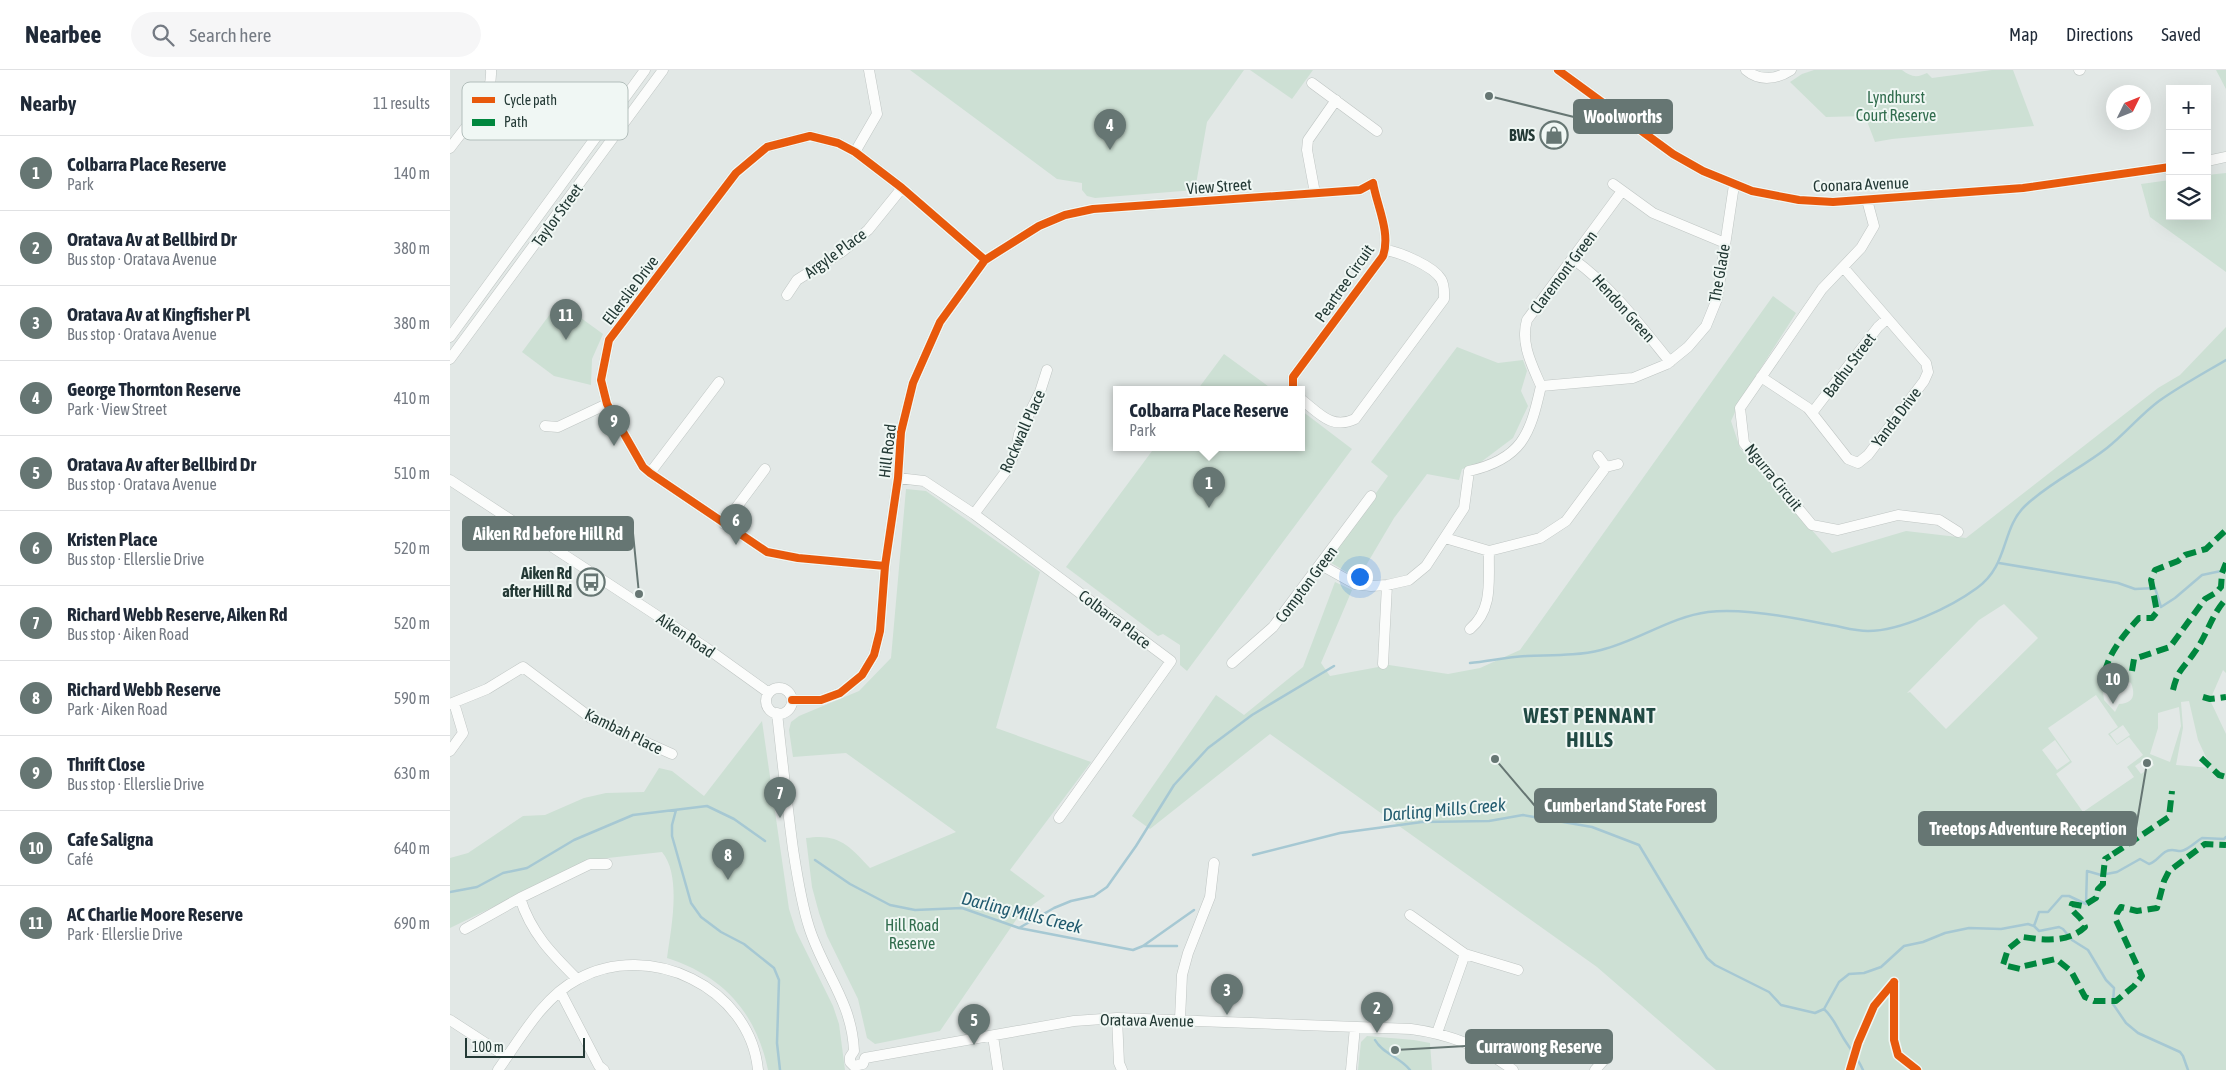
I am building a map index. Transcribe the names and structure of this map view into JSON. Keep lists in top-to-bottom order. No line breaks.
{"streets":{"street":["Coonara Avenue","View Street","Taylor Street","Argyle Place","Claremont Green","The Glade","Peartree Circuit","Ellerslie Drive","Hendon Green","Badhu Street","Yanda Drive","Rockwall Place","Hill Road","Ngurra Circuit","Compton Green","Colbarra Place","Aiken Road","Kambah Place","Oratava Avenue"]},"crossings":[["Coonara Avenue","The Glade"],["Coonara Avenue","Ngurra Circuit"],["View Street","Peartree Circuit"],["View Street","Hill Road"],["Argyle Place","Ellerslie Drive"],["Claremont Green","The Glade"],["Claremont Green","Hendon Green"],["The Glade","Hendon Green"],["Ellerslie Drive","Hill Road"],["Badhu Street","Yanda Drive"],["Yanda Drive","Ngurra Circuit"],["Rockwall Place","Colbarra Place"],["Hill Road","Colbarra Place"],["Hill Road","Aiken Road"]],"districts":["WEST PENNANT HILLS"],"water":["Darling Mills Creek"],"parks":["Lyndhurst Court Reserve","Hill Road Reserve"],"places":{"other":["Woolworths","Aiken Rd before Hill Rd","Cumberland State Forest","Treetops Adventure Reception","Currawong Reserve"],"shop":["BWS"],"bus stop":["Aiken Rd after Hill Rd"]},"legend":["Cycle path","Path"],"scale_bar":"100 m","north":"top right","page":{"header":"Nearbee","search":"Search here","nav":["Map","Directions","Saved"],"heading":["Nearby","11 results"],"map_buttons":["+","−"],"pins":["4","11","9","1","6","10","7","8","3","2","5"],"list":[{"mark":"1","name":"Colbarra Place Reserve","note":"Park","value":"140 m"},{"mark":"2","name":"Oratava Av at Bellbird Dr","note":"Bus stop · Oratava Avenue","value":"380 m"},{"mark":"3","name":"Oratava Av at Kingfisher Pl","note":"Bus stop · Oratava Avenue","value":"380 m"},{"mark":"4","name":"George Thornton Reserve","note":"Park · View Street","value":"410 m"},{"mark":"5","name":"Oratava Av after Bellbird Dr","note":"Bus stop · Oratava Avenue","value":"510 m"},{"mark":"6","name":"Kristen Place","note":"Bus stop · Ellerslie Drive","value":"520 m"},{"mark":"7","name":"Richard Webb Reserve, Aiken Rd","note":"Bus stop · Aiken Road","value":"520 m"},{"mark":"8","name":"Richard Webb Reserve","note":"Park · Aiken Road","value":"590 m"},{"mark":"9","name":"Thrift Close","note":"Bus stop · Ellerslie Drive","value":"630 m"},{"mark":"10","name":"Cafe Saligna","note":"Café","value":"640 m"},{"mark":"11","name":"AC Charlie Moore Reserve","note":"Park · Ellerslie Drive","value":"690 m"}],"popup":["Colbarra Place Reserve","Park"],"scale":"100 m"}}
